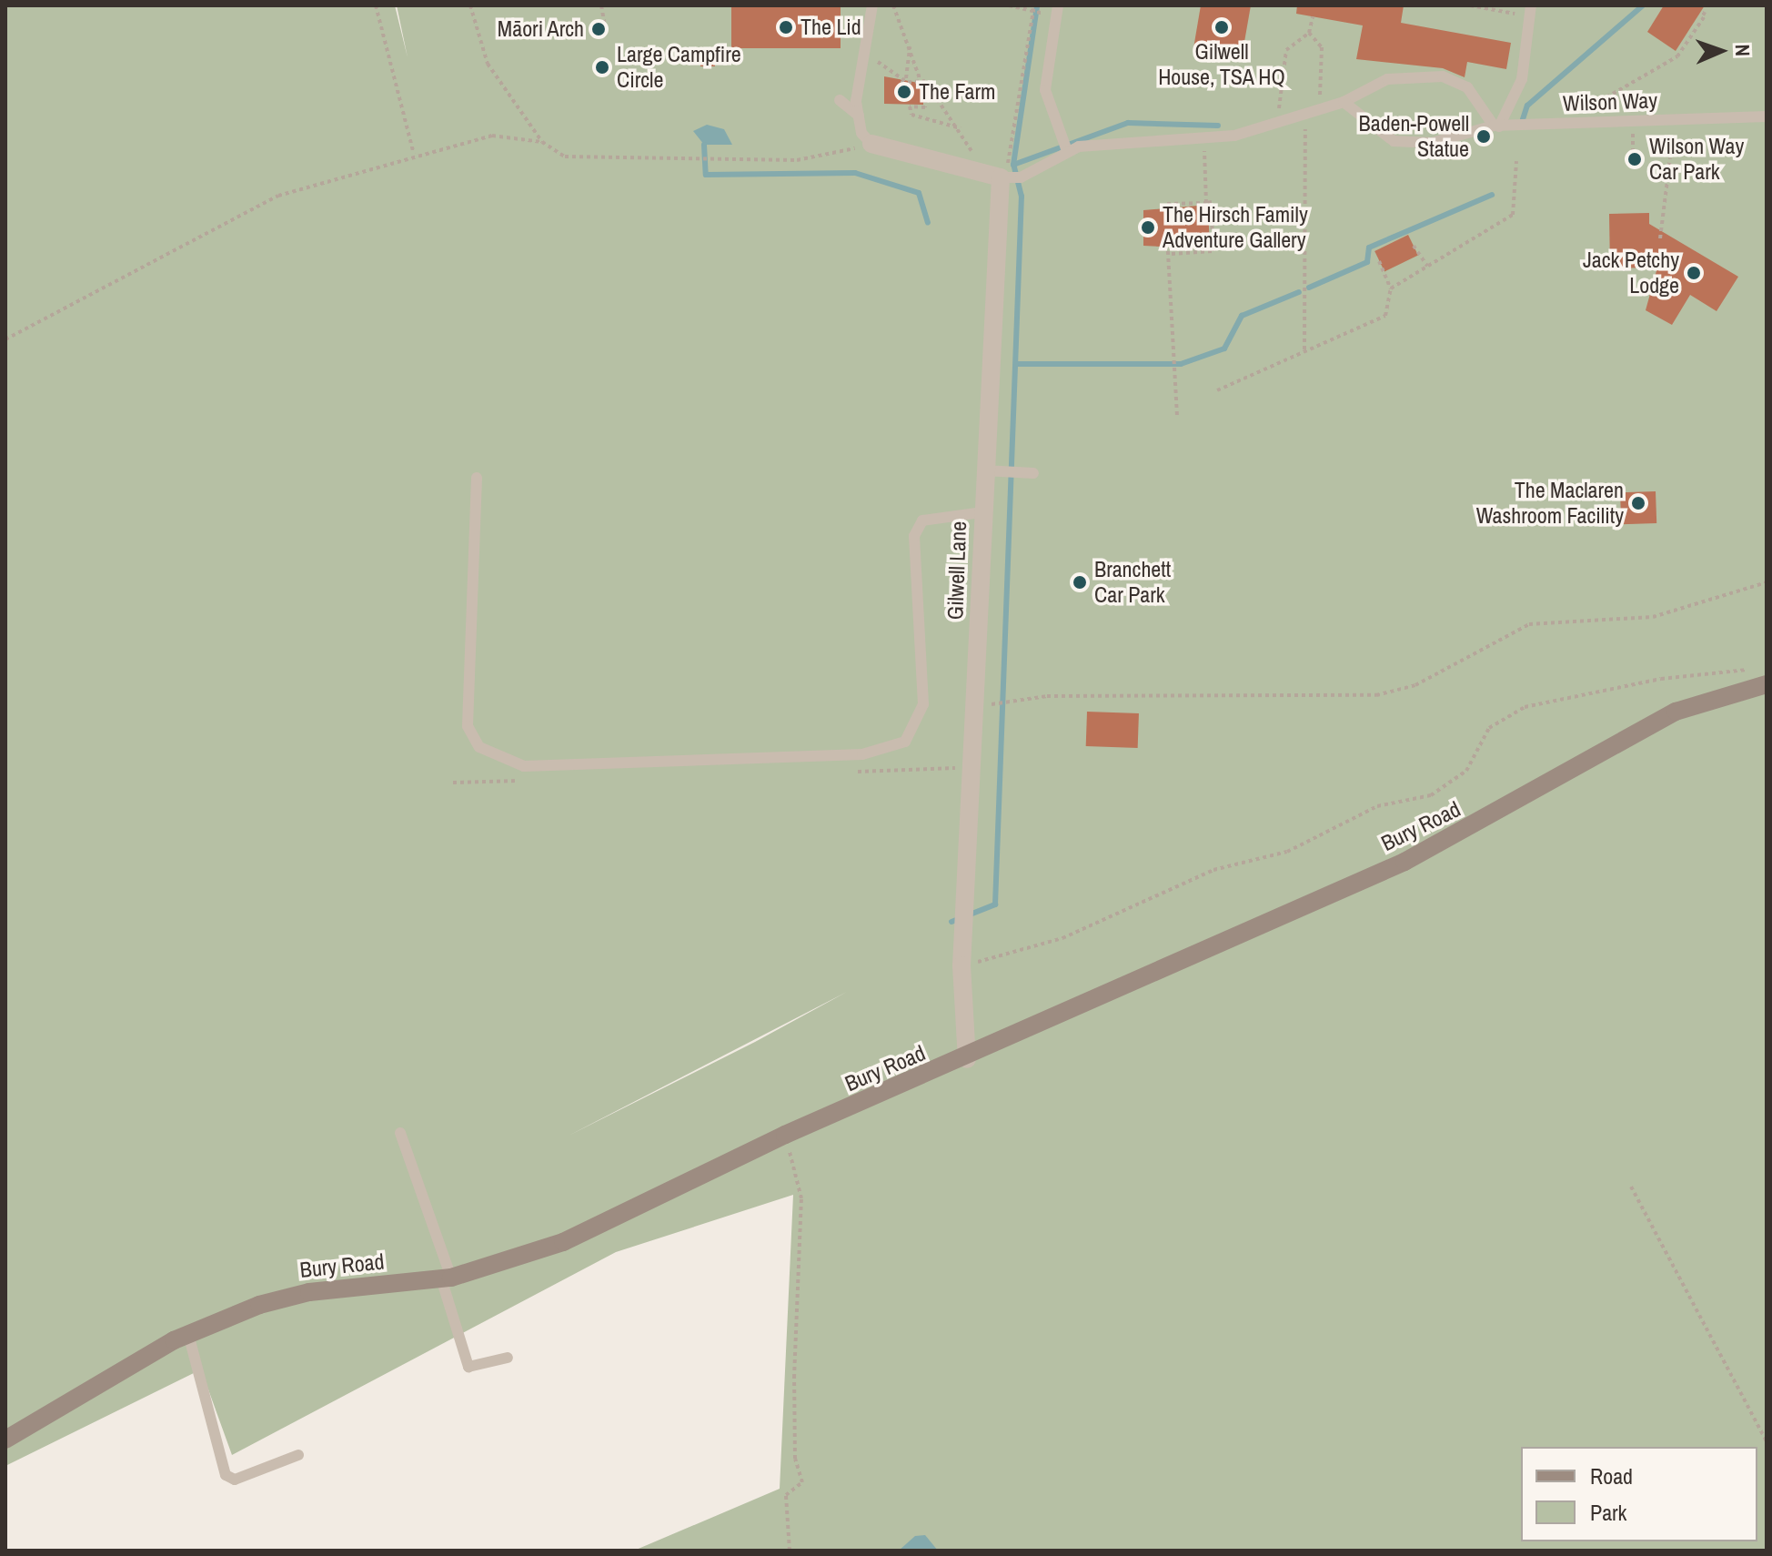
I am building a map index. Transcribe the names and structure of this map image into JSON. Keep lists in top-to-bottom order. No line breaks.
{"streets":{"street":["Gilwell Lane","Bury Road"],"lane":["Wilson Way"]},"crossings":[["Gilwell Lane","Bury Road"]],"places":["The Lid","Gilwell House, TSA HQ","Māori Arch","Large Campfire Circle","The Farm","Baden-Powell Statue","Wilson Way Car Park","The Hirsch Family Adventure Gallery","Jack Petchy Lodge","The Maclaren Washroom Facility","Branchett Car Park"],"legend":["Road","Park"],"north":"right"}
